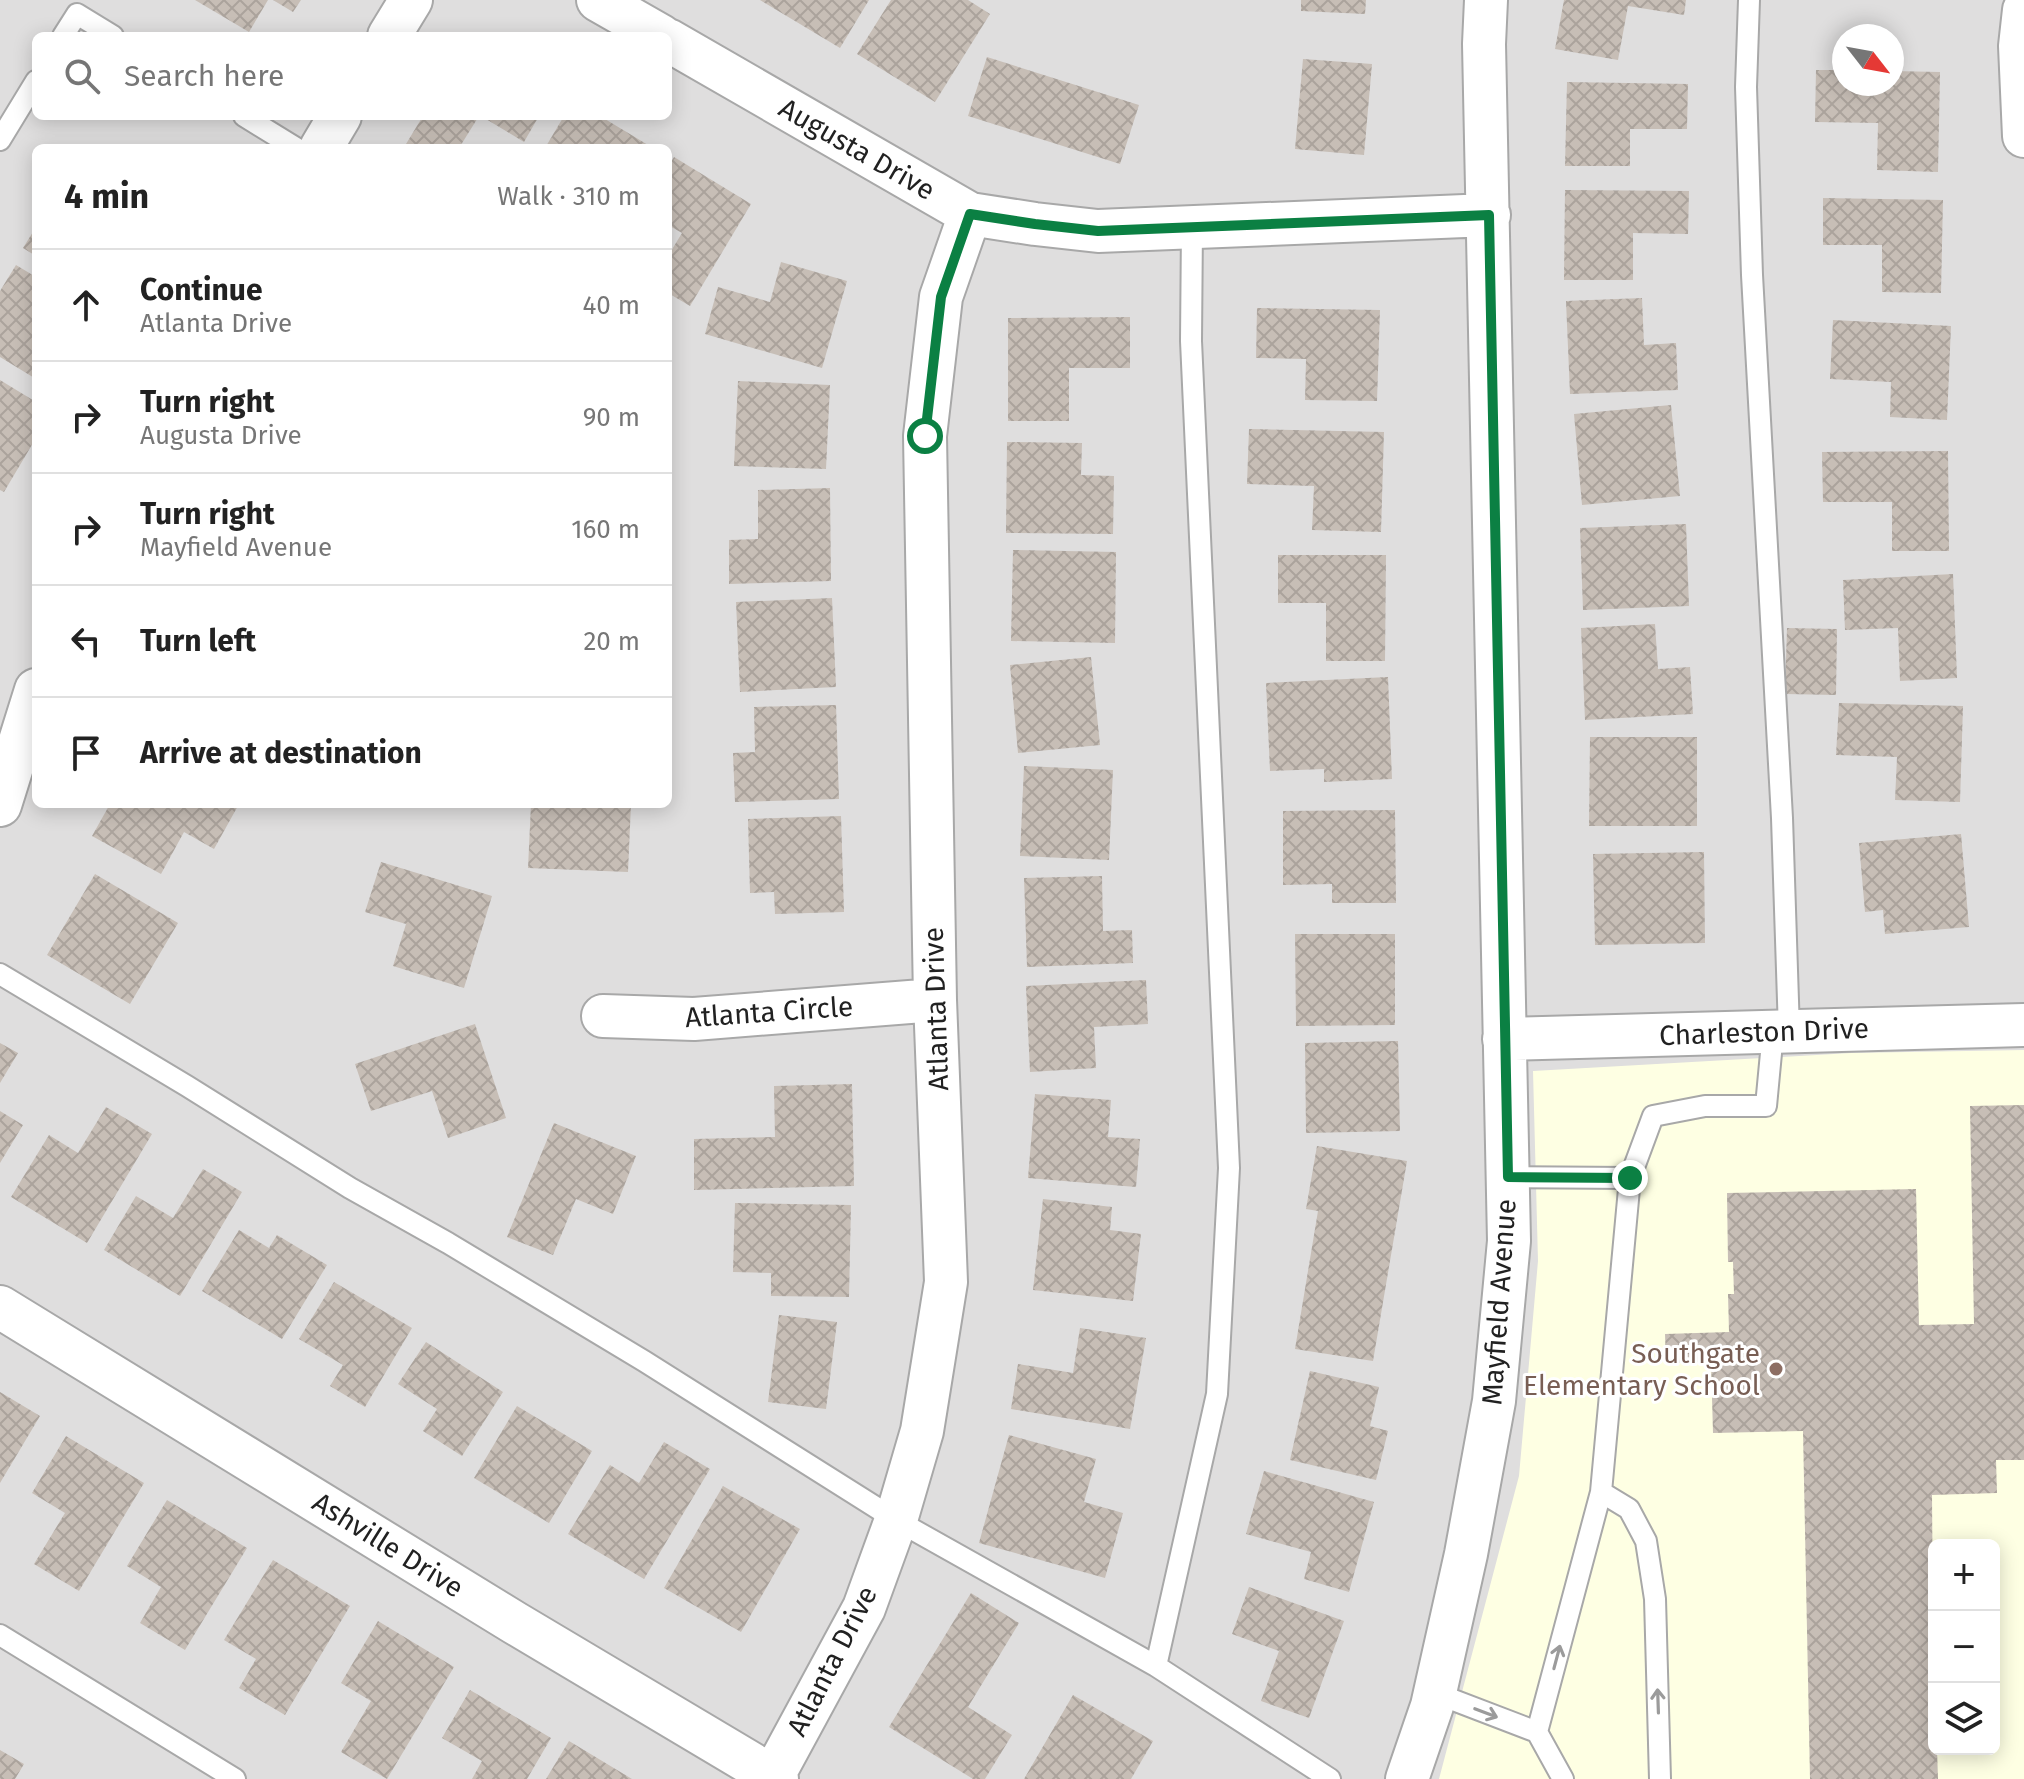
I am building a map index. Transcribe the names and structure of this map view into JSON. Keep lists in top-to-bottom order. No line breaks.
{"streets":{"street":["Augusta Drive","Atlanta Drive","Atlanta Circle","Charleston Drive","Mayfield Avenue","Ashville Drive"]},"crossings":[["Augusta Drive","Atlanta Drive"],["Augusta Drive","Mayfield Avenue"],["Atlanta Drive","Atlanta Circle"],["Atlanta Drive","Ashville Drive"],["Charleston Drive","Mayfield Avenue"]],"places":["Southgate Elementary School"],"north":"bottom right","page":{"search":"Search here","heading":["4 min","Walk · 310 m"],"list":[["Continue","Atlanta Drive","40 m"],["Turn right","Augusta Drive","90 m"],["Turn right","Mayfield Avenue","160 m"],["Turn left","20 m"],"Arrive at destination"],"map_buttons":["+","−"]}}
